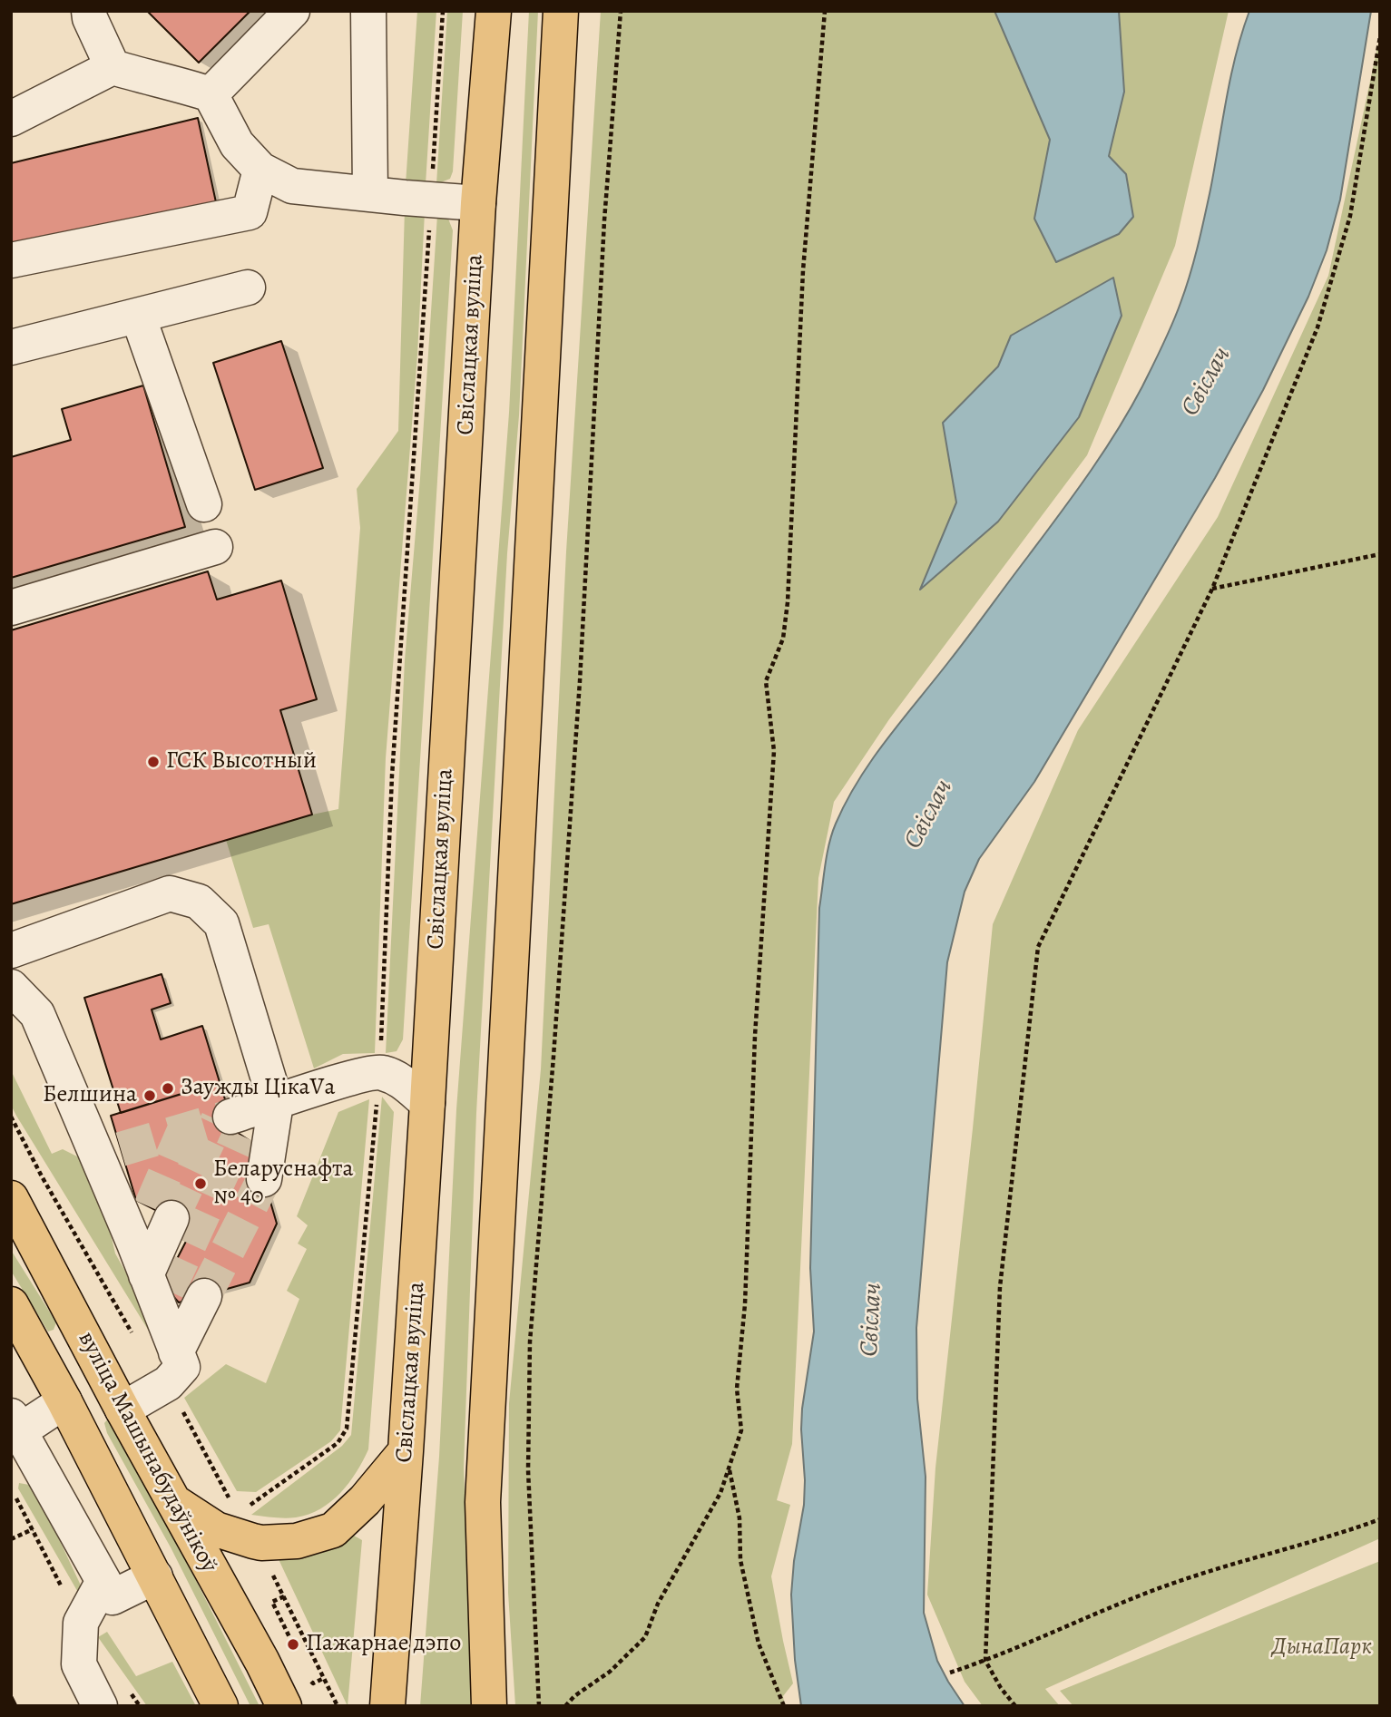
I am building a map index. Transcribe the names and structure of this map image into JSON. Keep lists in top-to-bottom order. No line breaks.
{"streets":{"main road":["Свіслацкая вуліца","вуліца Машынабудаўнікоў"]},"water":["Свіслач"],"parks":["ДынаПарк"],"places":["ГСК Высотный","Заужды ЦікаVа","Белшина","Беларуснафта № 40","Пажарнае дэпо"]}
